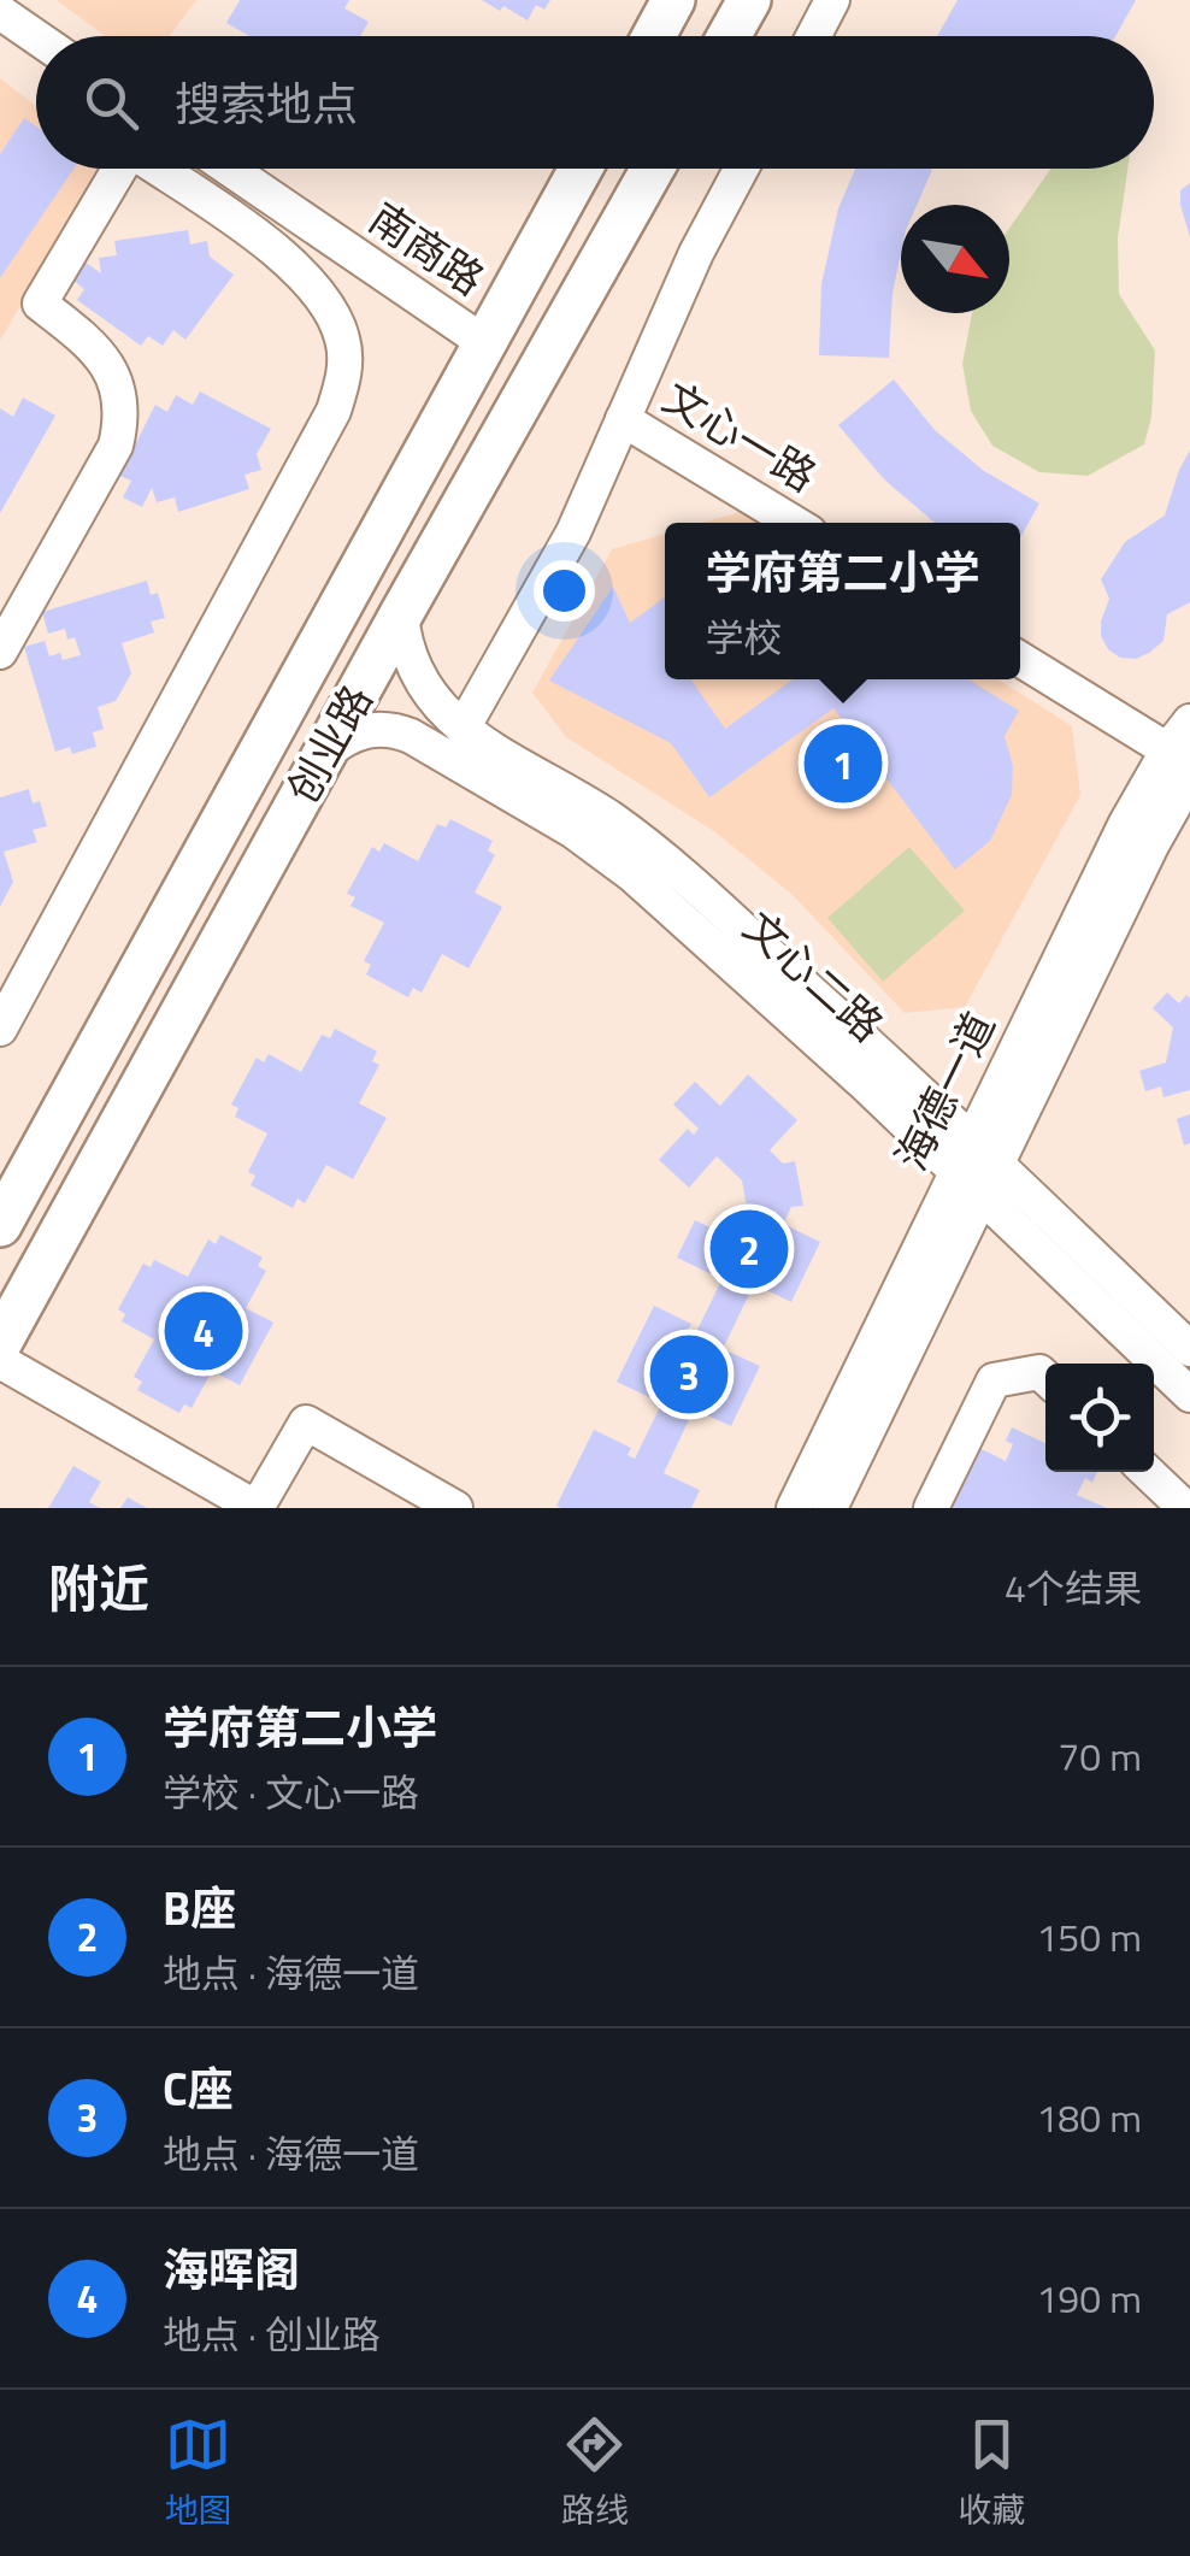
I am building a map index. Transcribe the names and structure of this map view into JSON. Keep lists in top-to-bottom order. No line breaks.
{"streets":{"main road":["创业路"],"street":["南商路","文心一路","文心二路","海德一道"]},"crossings":[["南商路","创业路"],["创业路","文心二路"],["文心二路","海德一道"]],"north":"bottom right","page":{"search":"搜索地点","popup":["学府第二小学","学校"],"pins":["1","2","4","3"],"heading":["附近","4个结果"],"list":[{"mark":"1","name":"学府第二小学","note":"学校 · 文心一路","value":"70 m"},{"mark":"2","name":"B座","note":"地点 · 海德一道","value":"150 m"},{"mark":"3","name":"C座","note":"地点 · 海德一道","value":"180 m"},{"mark":"4","name":"海晖阁","note":"地点 · 创业路","value":"190 m"}],"nav":["地图","路线","收藏"]}}
